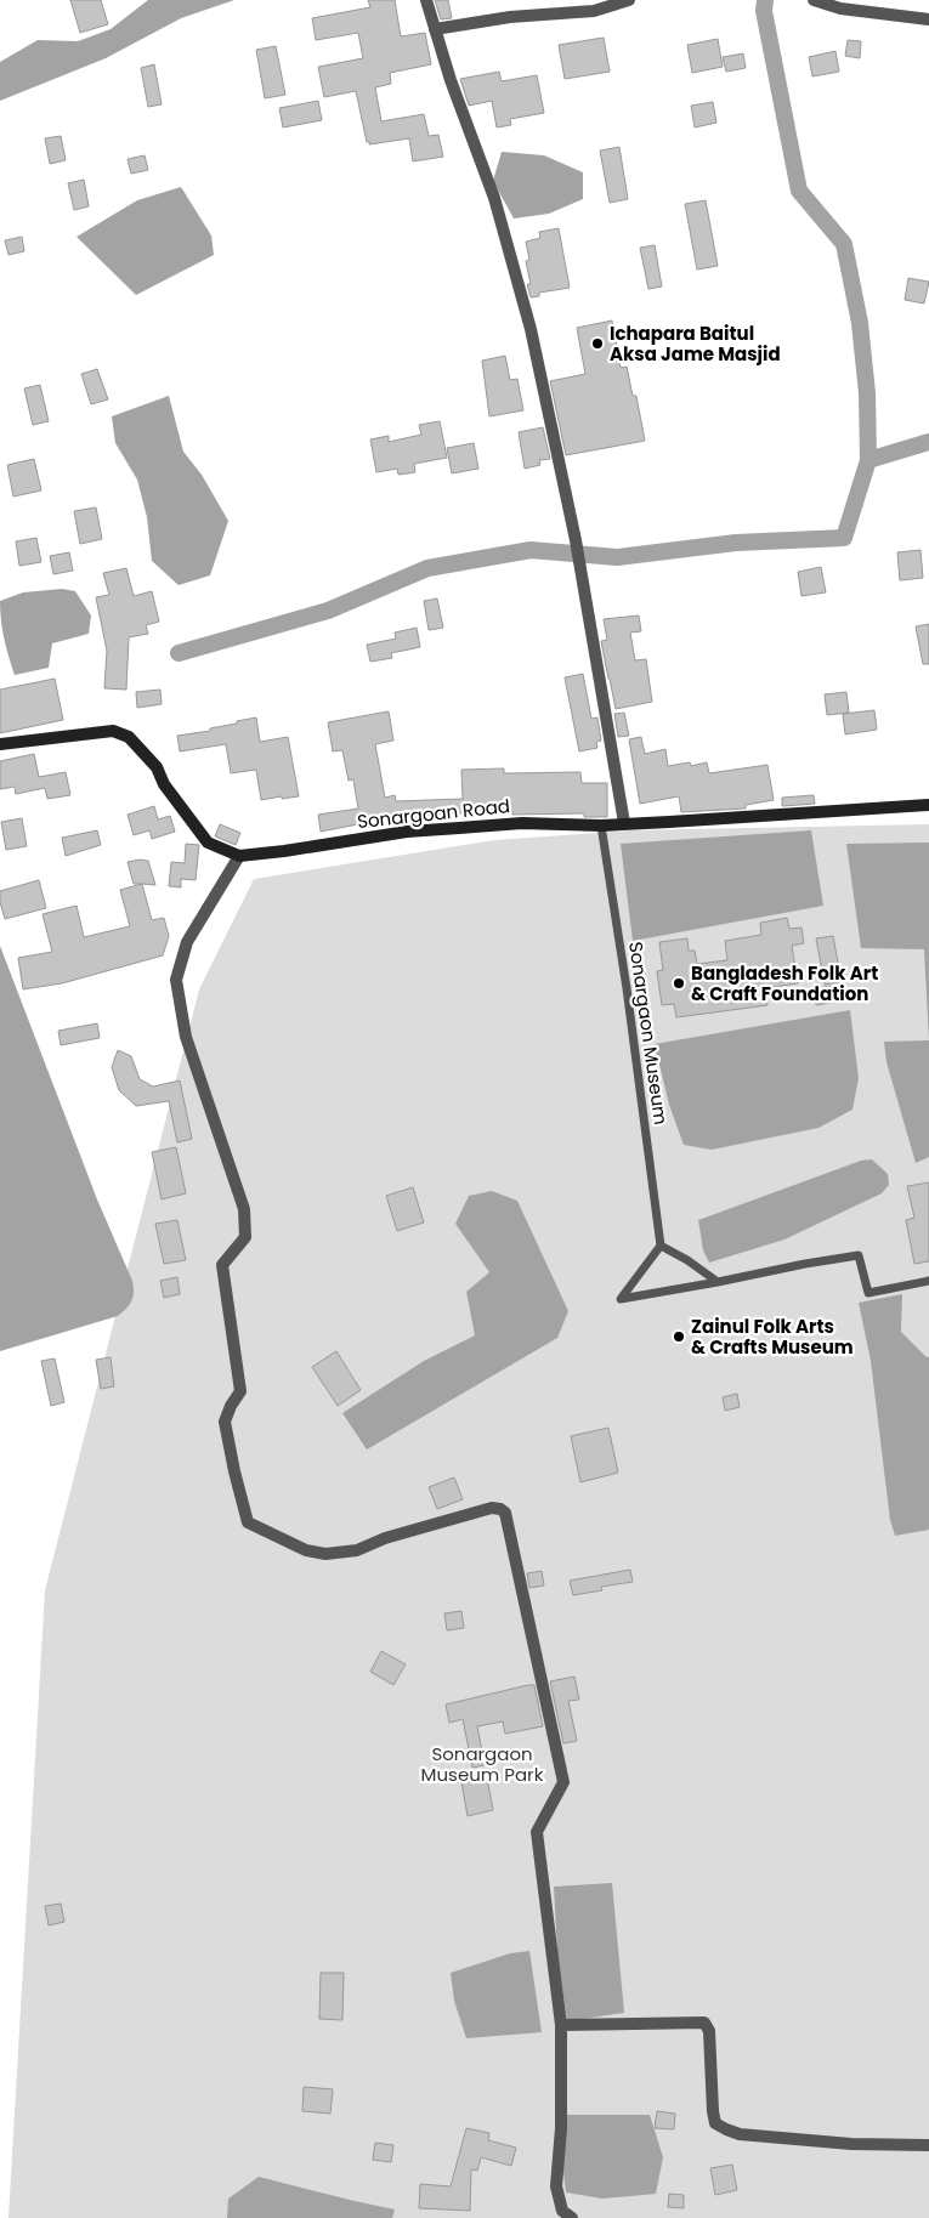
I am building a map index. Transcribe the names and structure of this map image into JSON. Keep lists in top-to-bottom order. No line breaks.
{"streets":{"main road":["Sonargoan Road"],"lane":["Sonargaon Museum"]},"crossings":[["Sonargoan Road","Sonargaon Museum"]],"parks":["Sonargaon Museum Park"],"places":["Ichapara Baitul Aksa Jame Masjid","Bangladesh Folk Art & Craft Foundation","Zainul Folk Arts & Crafts Museum"]}
